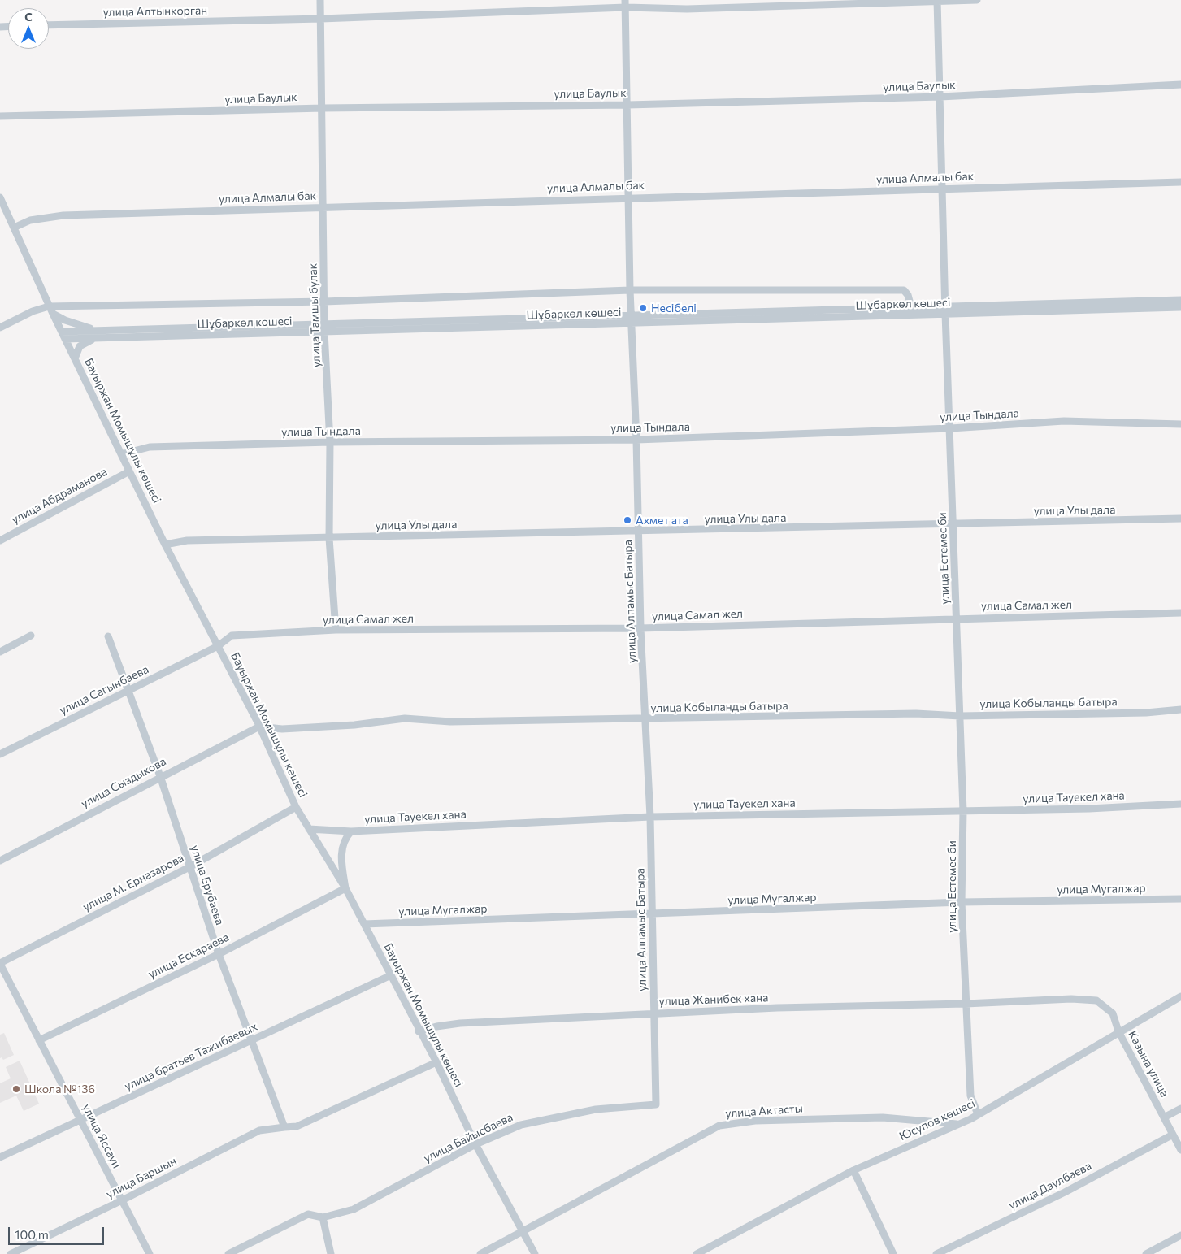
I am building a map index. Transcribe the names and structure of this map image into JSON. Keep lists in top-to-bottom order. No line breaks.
{"streets":{"street":["улица Алтынкорган","улица Баулык","улица Алмалы бак","Шұбаркөл көшесі","улица Тамшы булак","улица Тындала","Бауыржан Момышұлы көшесі","улица Абдраманова","улица Улы дала","улица Естемес би","улица Алпамыс Батыра","улица Самал жел","улица Сагынбаева","улица Кобыланды батыра","улица Сыздыкова","улица Тауекел хана","улица М. Ерназарова","улица Ерубаева","улица Мугалжар","улица Ескараева","улица Жанибек хана","улица братьев Тажибаевых","Казына улица","улица Актасты","Юсупов көшесі","улица Яссауи","улица Байысбаева","улица Баршын","улица Даулбаева"]},"crossings":[["улица Алтынкорган","улица Тамшы булак"],["улица Алтынкорган","улица Естемес би"],["улица Алтынкорган","улица Алпамыс Батыра"],["улица Баулык","улица Тамшы булак"],["улица Баулык","улица Естемес би"],["улица Баулык","улица Алпамыс Батыра"],["улица Алмалы бак","улица Тамшы булак"],["улица Алмалы бак","Бауыржан Момышұлы көшесі"],["улица Алмалы бак","улица Естемес би"],["улица Алмалы бак","улица Алпамыс Батыра"],["Шұбаркөл көшесі","улица Тамшы булак"],["Шұбаркөл көшесі","Бауыржан Момышұлы көшесі"],["Шұбаркөл көшесі","улица Естемес би"],["Шұбаркөл көшесі","улица Алпамыс Батыра"],["улица Тамшы булак","улица Тындала"],["улица Тамшы булак","улица Улы дала"],["улица Тамшы булак","улица Самал жел"],["улица Тындала","Бауыржан Момышұлы көшесі"],["улица Тындала","улица Естемес би"],["улица Тындала","улица Алпамыс Батыра"],["Бауыржан Момышұлы көшесі","улица Абдраманова"],["Бауыржан Момышұлы көшесі","улица Улы дала"],["Бауыржан Момышұлы көшесі","улица Самал жел"],["Бауыржан Момышұлы көшесі","улица Сагынбаева"],["Бауыржан Момышұлы көшесі","улица Кобыланды батыра"],["Бауыржан Момышұлы көшесі","улица Сыздыкова"],["Бауыржан Момышұлы көшесі","улица Тауекел хана"],["Бауыржан Момышұлы көшесі","улица М. Ерназарова"],["Бауыржан Момышұлы көшесі","улица Мугалжар"],["Бауыржан Момышұлы көшесі","улица Ескараева"],["Бауыржан Момышұлы көшесі","улица Жанибек хана"],["Бауыржан Момышұлы көшесі","улица братьев Тажибаевых"],["Бауыржан Момышұлы көшесі","улица Актасты"],["Бауыржан Момышұлы көшесі","улица Байысбаева"],["улица Улы дала","улица Естемес би"],["улица Улы дала","улица Алпамыс Батыра"],["улица Естемес би","улица Самал жел"],["улица Естемес би","улица Кобыланды батыра"],["улица Естемес би","улица Тауекел хана"],["улица Естемес би","улица Мугалжар"],["улица Естемес би","улица Жанибек хана"],["улица Естемес би","Казына улица"],["улица Естемес би","Юсупов көшесі"],["улица Алпамыс Батыра","улица Самал жел"],["улица Алпамыс Батыра","улица Кобыланды батыра"],["улица Алпамыс Батыра","улица Тауекел хана"],["улица Алпамыс Батыра","улица Мугалжар"],["улица Алпамыс Батыра","улица Жанибек хана"],["улица Алпамыс Батыра","улица Байысбаева"],["улица Самал жел","улица Сагынбаева"],["улица Сагынбаева","улица Ерубаева"],["улица Кобыланды батыра","улица Сыздыкова"],["улица Сыздыкова","улица Ерубаева"],["улица М. Ерназарова","улица Ерубаева"],["улица М. Ерназарова","улица Яссауи"],["улица Ерубаева","улица Ескараева"],["улица Ерубаева","улица братьев Тажибаевых"],["улица Ерубаева","улица Баршын"],["улица Ескараева","улица Яссауи"],["улица Жанибек хана","Казына улица"],["улица братьев Тажибаевых","улица Яссауи"],["Казына улица","Юсупов көшесі"],["Казына улица","улица Даулбаева"],["улица Актасты","Юсупов көшесі"],["улица Яссауи","улица Баршын"]],"places":["Несібелі","Ахмет ата","Школа №136"],"scale_bar":"100 m","north":"top"}
